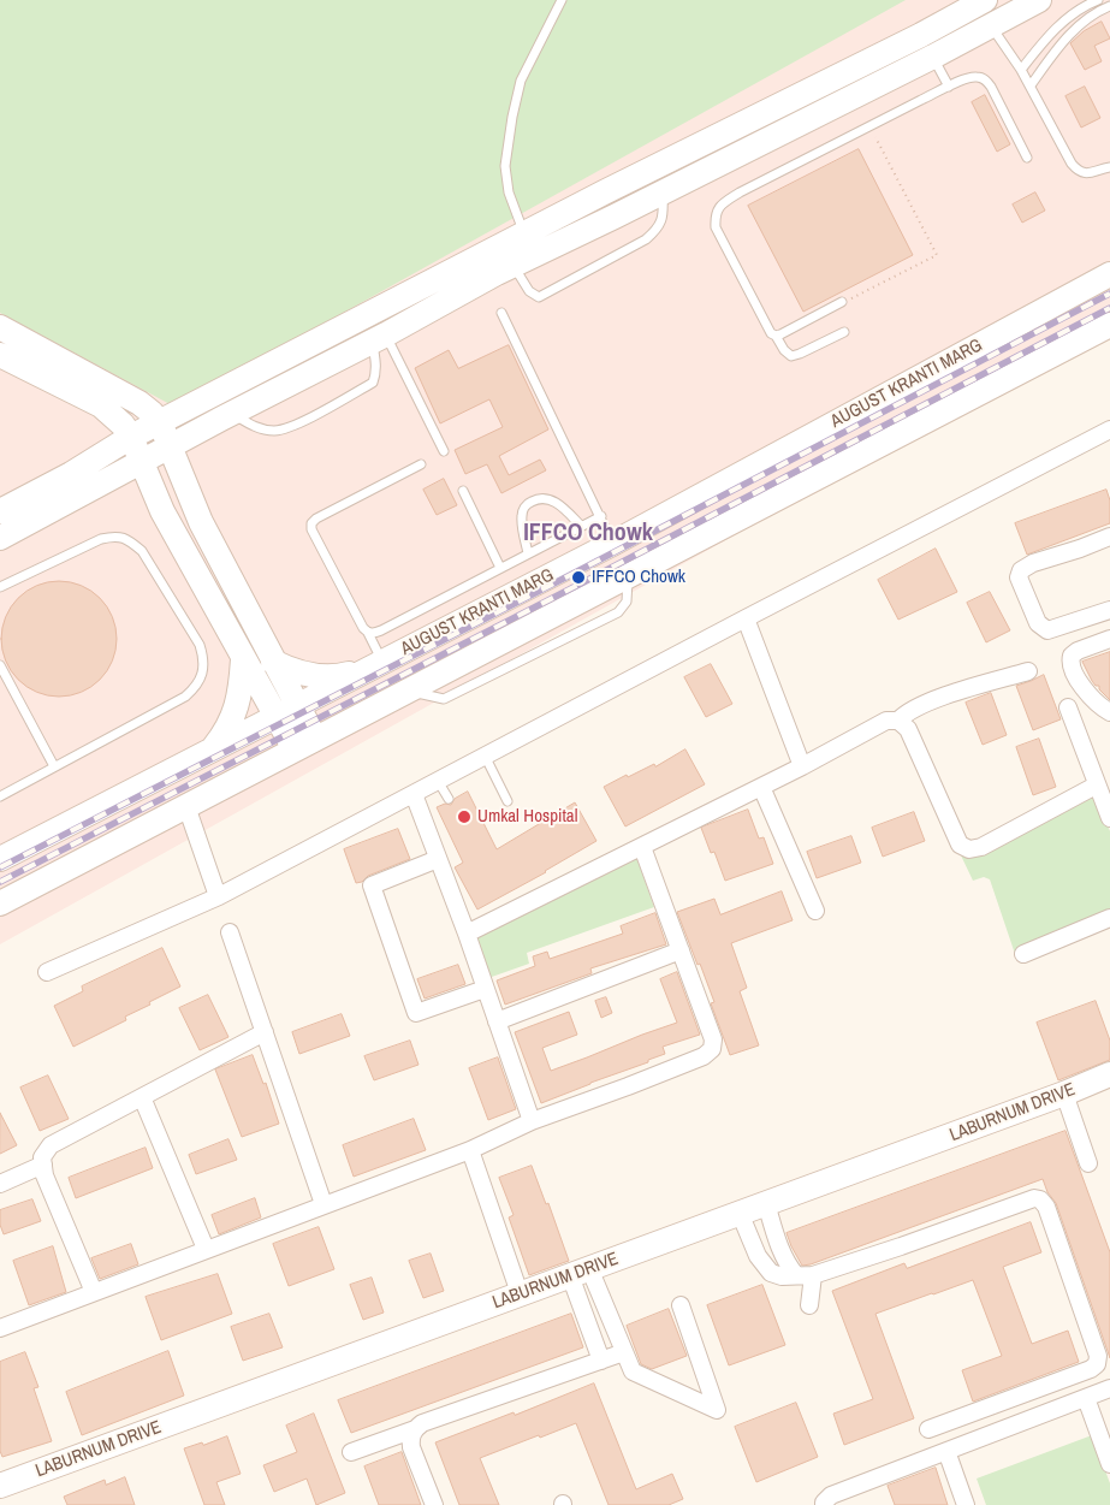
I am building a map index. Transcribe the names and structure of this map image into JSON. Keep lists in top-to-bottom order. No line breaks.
{"streets":{"street":["AUGUST KRANTI MARG","LABURNUM DRIVE"]},"districts":["IFFCO Chowk"],"places":["IFFCO Chowk","Umkal Hospital"]}
